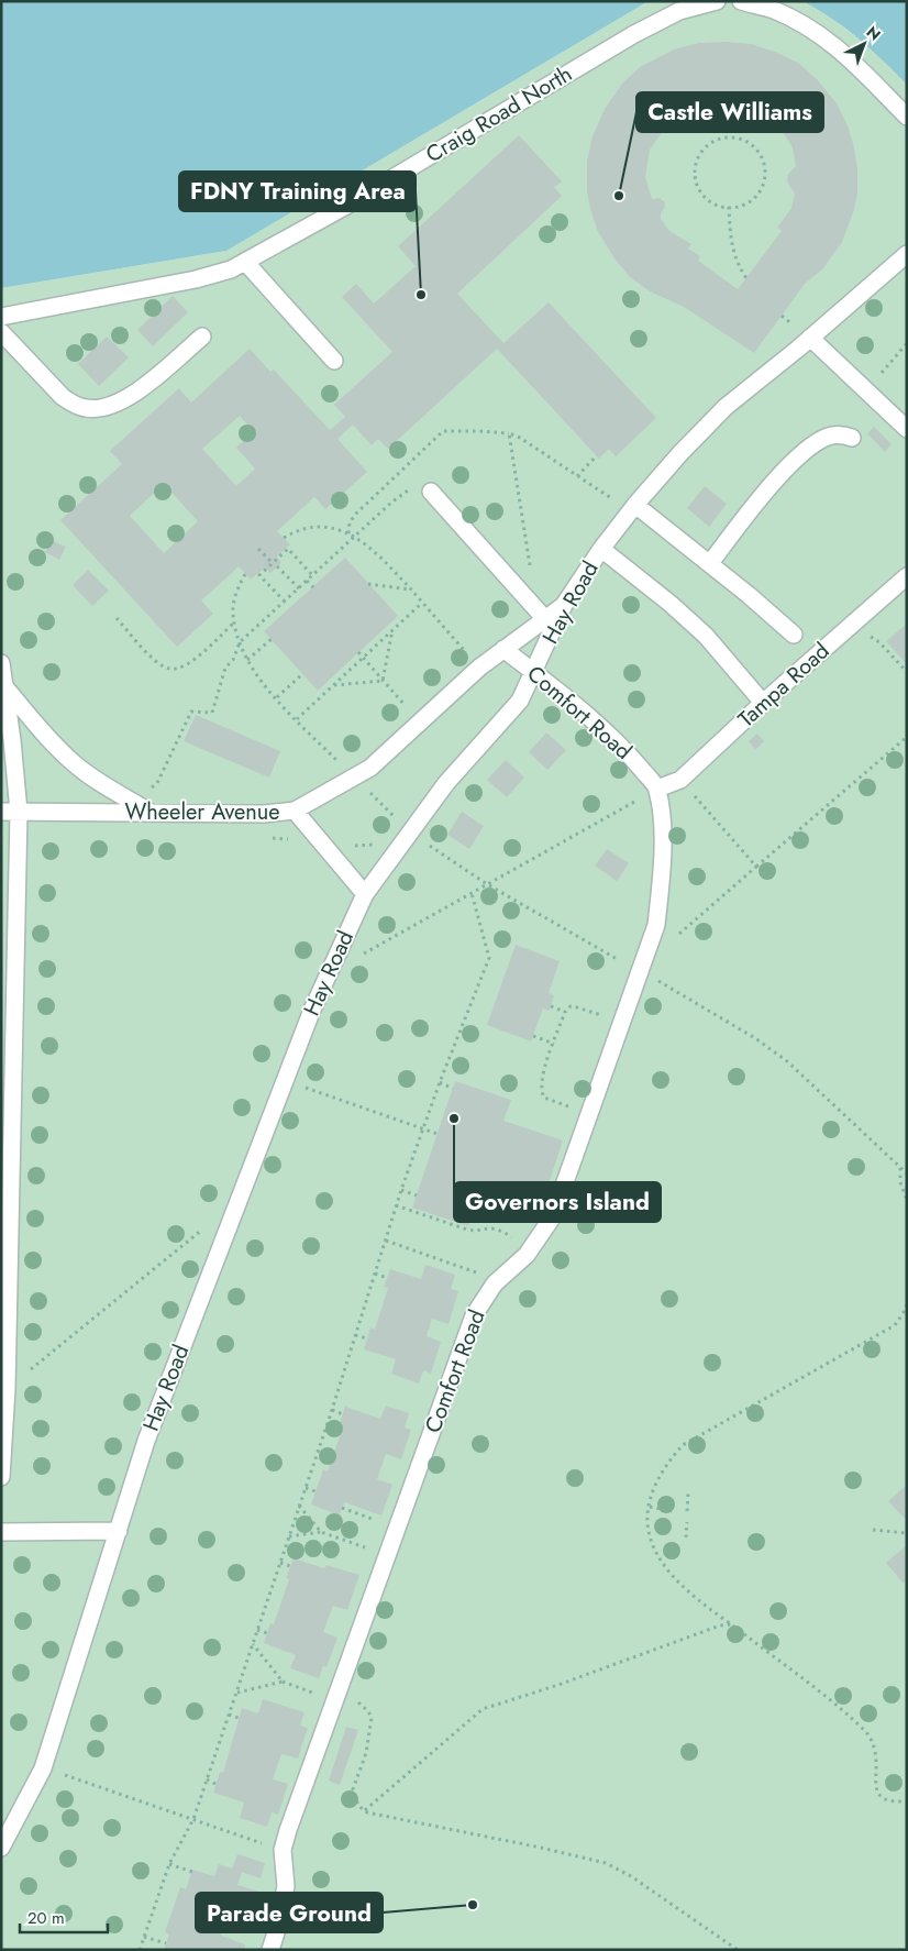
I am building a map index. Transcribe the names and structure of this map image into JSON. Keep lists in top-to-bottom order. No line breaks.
{"streets":{"street":["Craig Road North","Hay Road","Tampa Road","Comfort Road","Wheeler Avenue"]},"crossings":[["Hay Road","Comfort Road"],["Hay Road","Wheeler Avenue"],["Tampa Road","Comfort Road"],["Comfort Road","Wheeler Avenue"]],"places":["Castle Williams","FDNY Training Area","Governors Island","Parade Ground"],"scale_bar":"20 m","north":"top right"}
